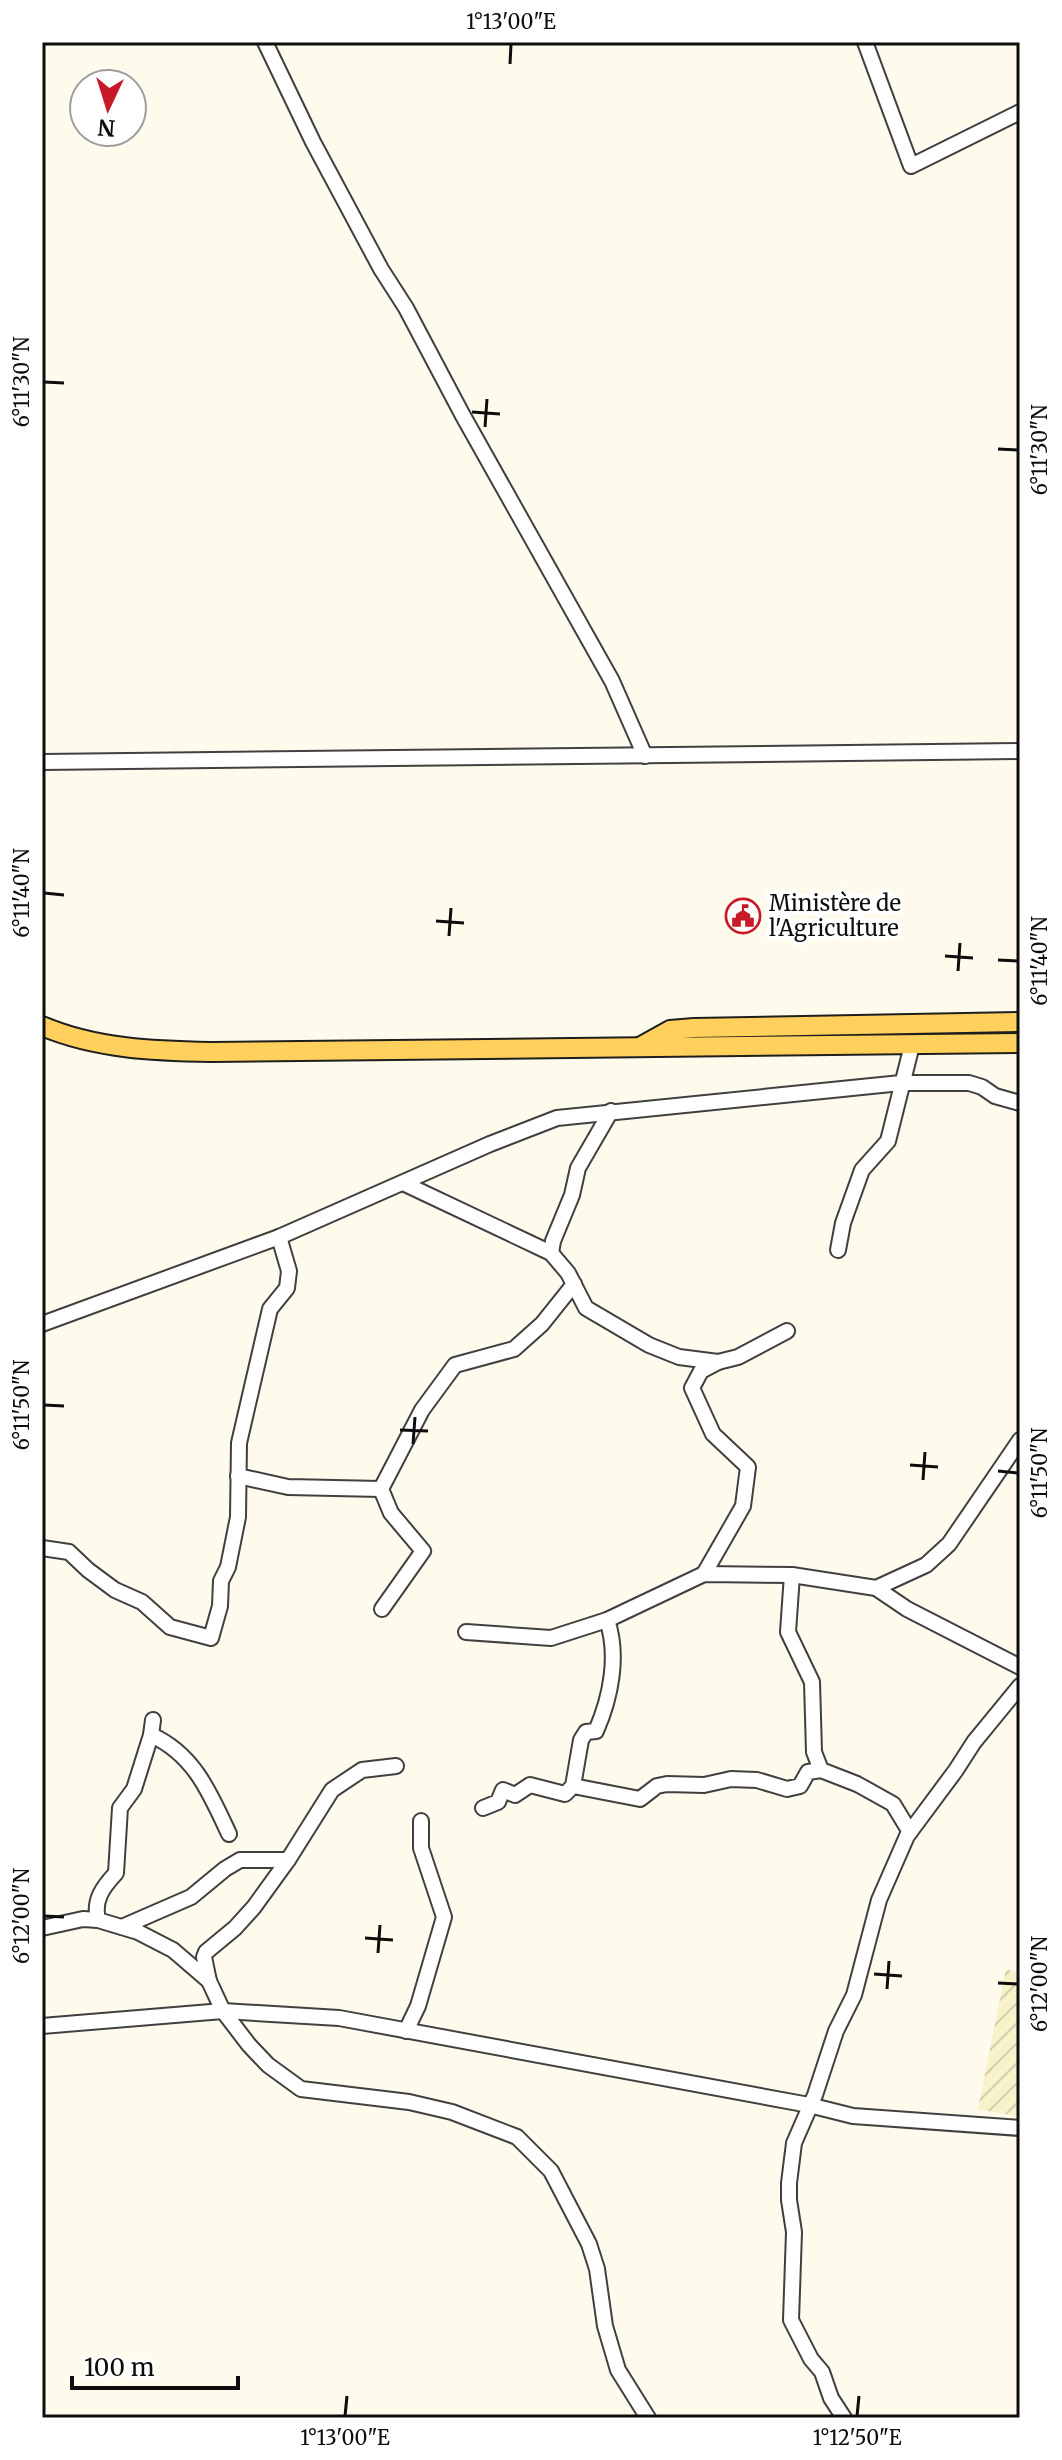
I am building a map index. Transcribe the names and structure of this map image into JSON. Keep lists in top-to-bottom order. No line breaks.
{"places":{"public building":["Ministère de l'Agriculture"]},"scale_bar":"100 m","north":"bottom","coordinates":["1°13'00\"E","6°11'30\"N","6°11'40\"N","6°11'50\"N","6°12'00\"N","1°12'50\"E"]}
